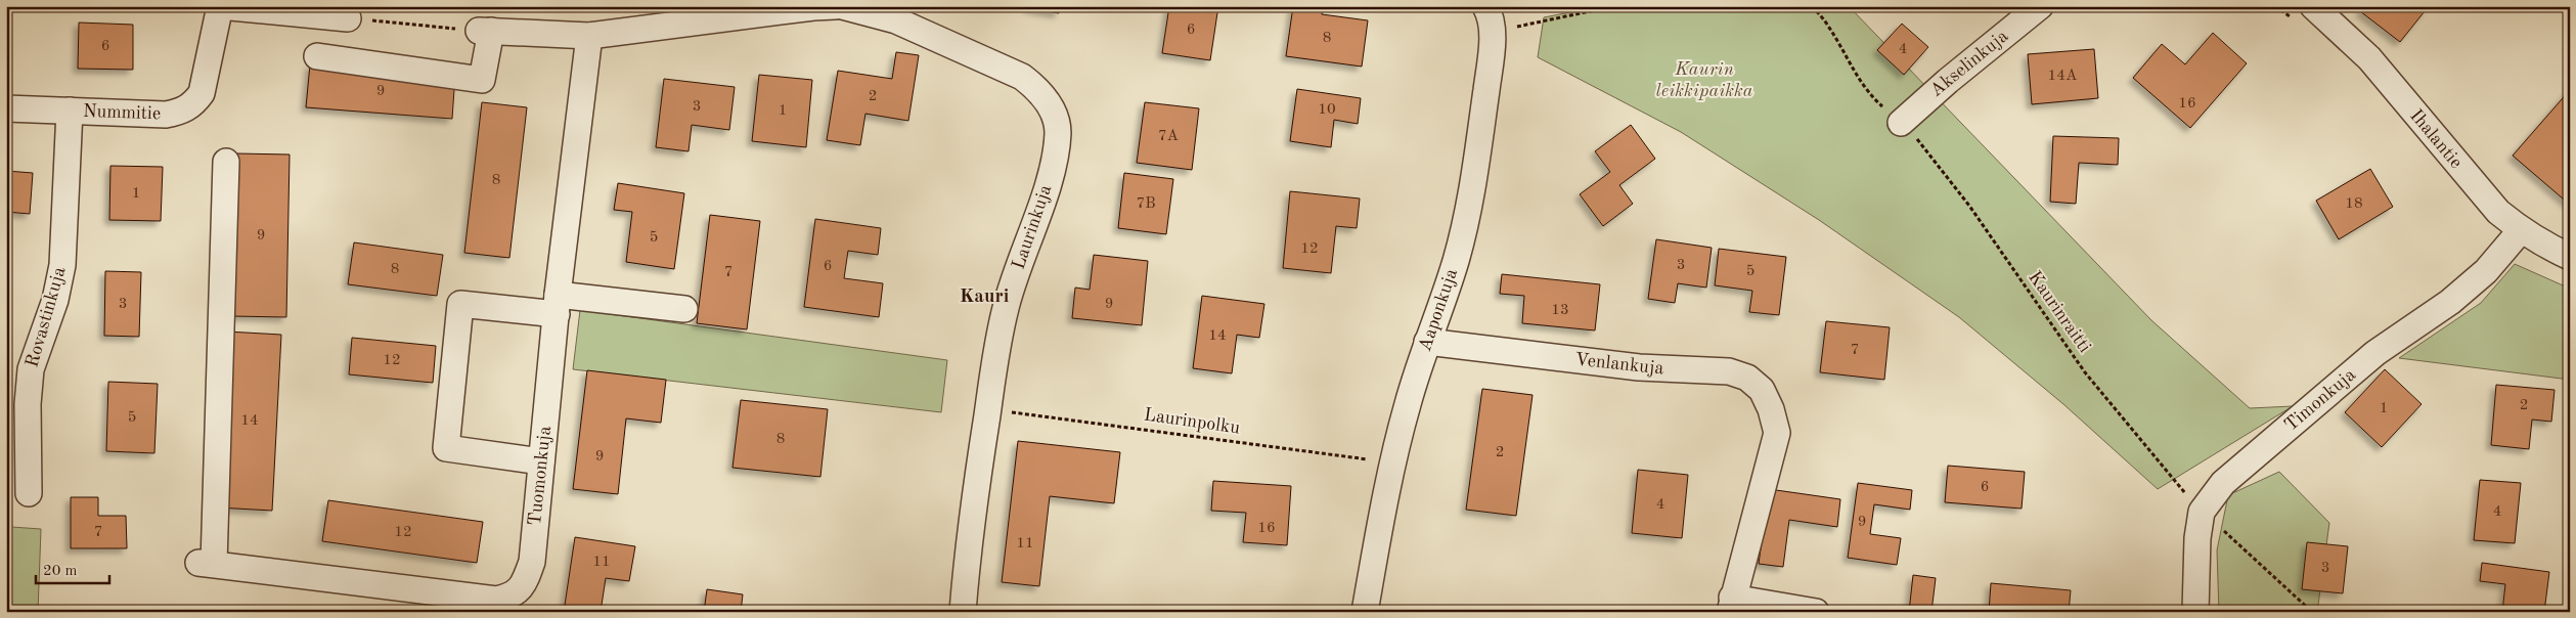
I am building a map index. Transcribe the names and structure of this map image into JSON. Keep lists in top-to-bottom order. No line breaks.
{"streets":{"street":["Akselinkuja","Nummitie","Ihalantie","Laurinkuja","Aaponkuja","Rovastinkuja","Venlankuja","Timonkuja","Tuomonkuja"],"path":["Kaurinraitti","Laurinpolku"]},"crossings":[["Akselinkuja","Kaurinraitti"],["Nummitie","Rovastinkuja"],["Ihalantie","Timonkuja"],["Laurinkuja","Laurinpolku"],["Aaponkuja","Venlankuja"],["Aaponkuja","Laurinpolku"],["Kaurinraitti","Timonkuja"]],"districts":["Kauri"],"parks":["Kaurin leikkipaikka"],"house_numbers":["6","8","6","4","14A","9","2","16","3","10","1","7A","8","1","7B","18","9","5","12","3","6","8","5","7","3","9","13","14","7","12","2","1","5","14","8","2","9","6","4","4","9","16","7","12","11","11","3"],"scale_bar":"20 m"}
